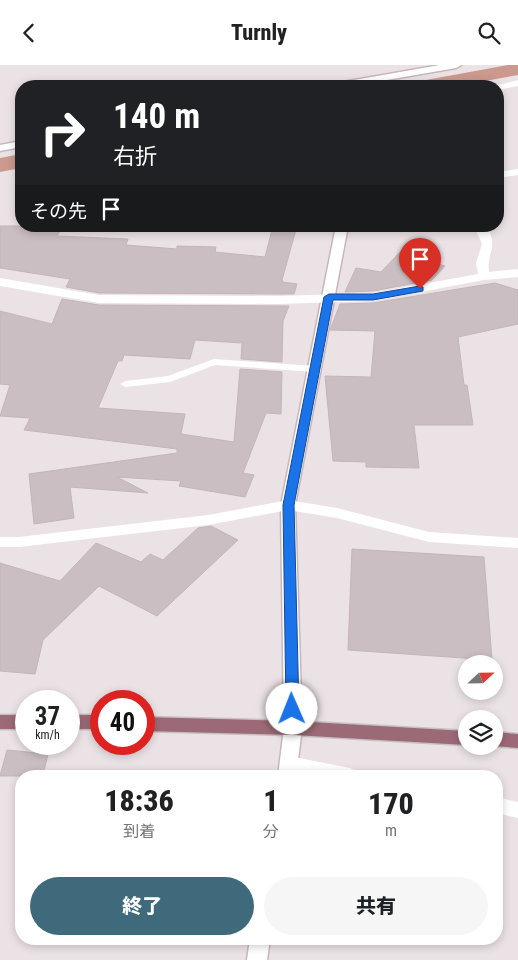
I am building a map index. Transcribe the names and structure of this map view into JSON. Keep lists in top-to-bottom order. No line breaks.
{"north":"right","page":{"header":"Turnly","turn":["140 m","右折"],"then":"その先","speed":"37 km/h","limit":"40","eta":["18:36","到着","1","分","170","m"],"buttons":["終了","共有"]}}
